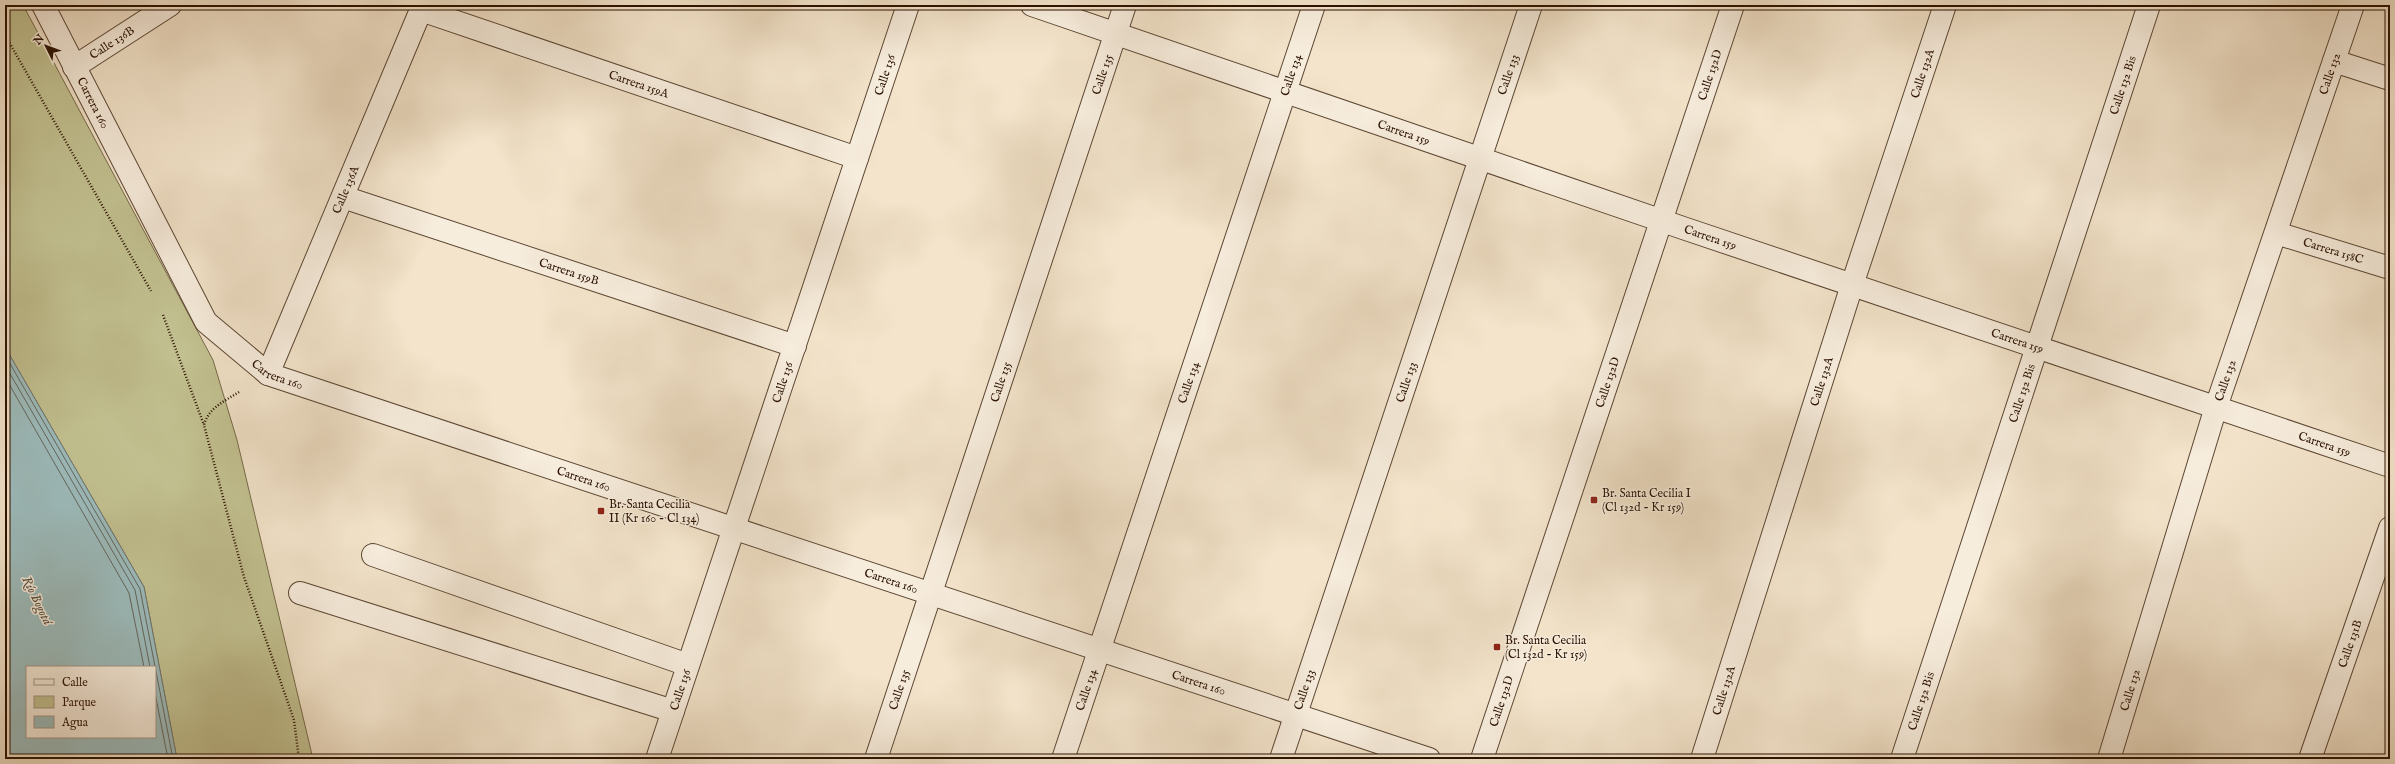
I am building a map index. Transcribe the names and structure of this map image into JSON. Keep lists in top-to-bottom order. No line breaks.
{"streets":{"street":["Calle 136B","Calle 132A","Calle 135","Calle 133","Calle 132","Calle 136","Calle 134","Calle 132D","Carrera 159A","Calle 132 Bis","Carrera 160","Carrera 159","Calle 136A","Carrera 158C","Carrera 159B","Calle 131B"]},"crossings":[["Calle 136B","Carrera 160"],["Calle 132A","Carrera 159"],["Calle 135","Carrera 160"],["Calle 135","Carrera 159"],["Calle 133","Carrera 160"],["Calle 133","Carrera 159"],["Calle 132","Carrera 159"],["Calle 132","Carrera 158C"],["Calle 136","Carrera 159A"],["Calle 136","Carrera 160"],["Calle 136","Carrera 159B"],["Calle 134","Carrera 160"],["Calle 134","Carrera 159"],["Calle 132D","Carrera 159"],["Carrera 159A","Calle 136A"],["Calle 132 Bis","Carrera 159"],["Carrera 160","Calle 136A"],["Calle 136A","Carrera 159B"]],"water":["Río Bogotá"],"places":{"transit":["Br. Santa Cecilia I (Cl 132d - Kr 159)","Br. Santa Cecilia II (Kr 160 - Cl 134)","Br. Santa Cecilia (Cl 132d - Kr 159)"]},"legend":["Calle","Parque","Agua"],"north":"top left"}
